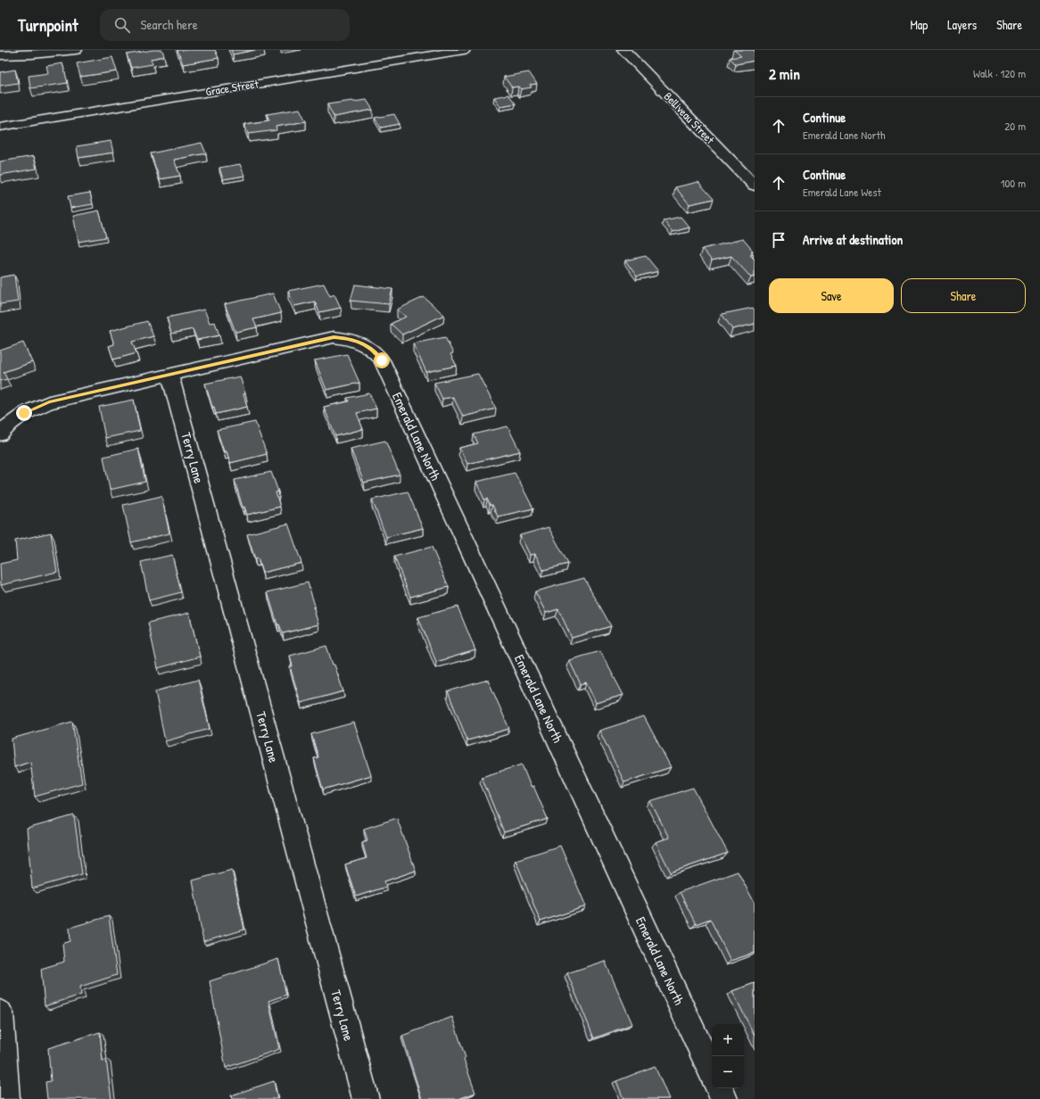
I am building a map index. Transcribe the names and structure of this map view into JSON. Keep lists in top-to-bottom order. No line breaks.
{"streets":{"street":["Grace Street","Belliveau Street","Emerald Lane North","Terry Lane"]},"crossings":[["Emerald Lane North","Terry Lane"]],"page":{"header":"Turnpoint","search":"Search here","nav":["Map","Layers","Share"],"heading":["2 min","Walk · 120 m"],"list":[["Continue","Emerald Lane North","20 m"],["Continue","Emerald Lane West","100 m"],"Arrive at destination"],"buttons":["Save","Share"],"map_buttons":["+","−"]}}
